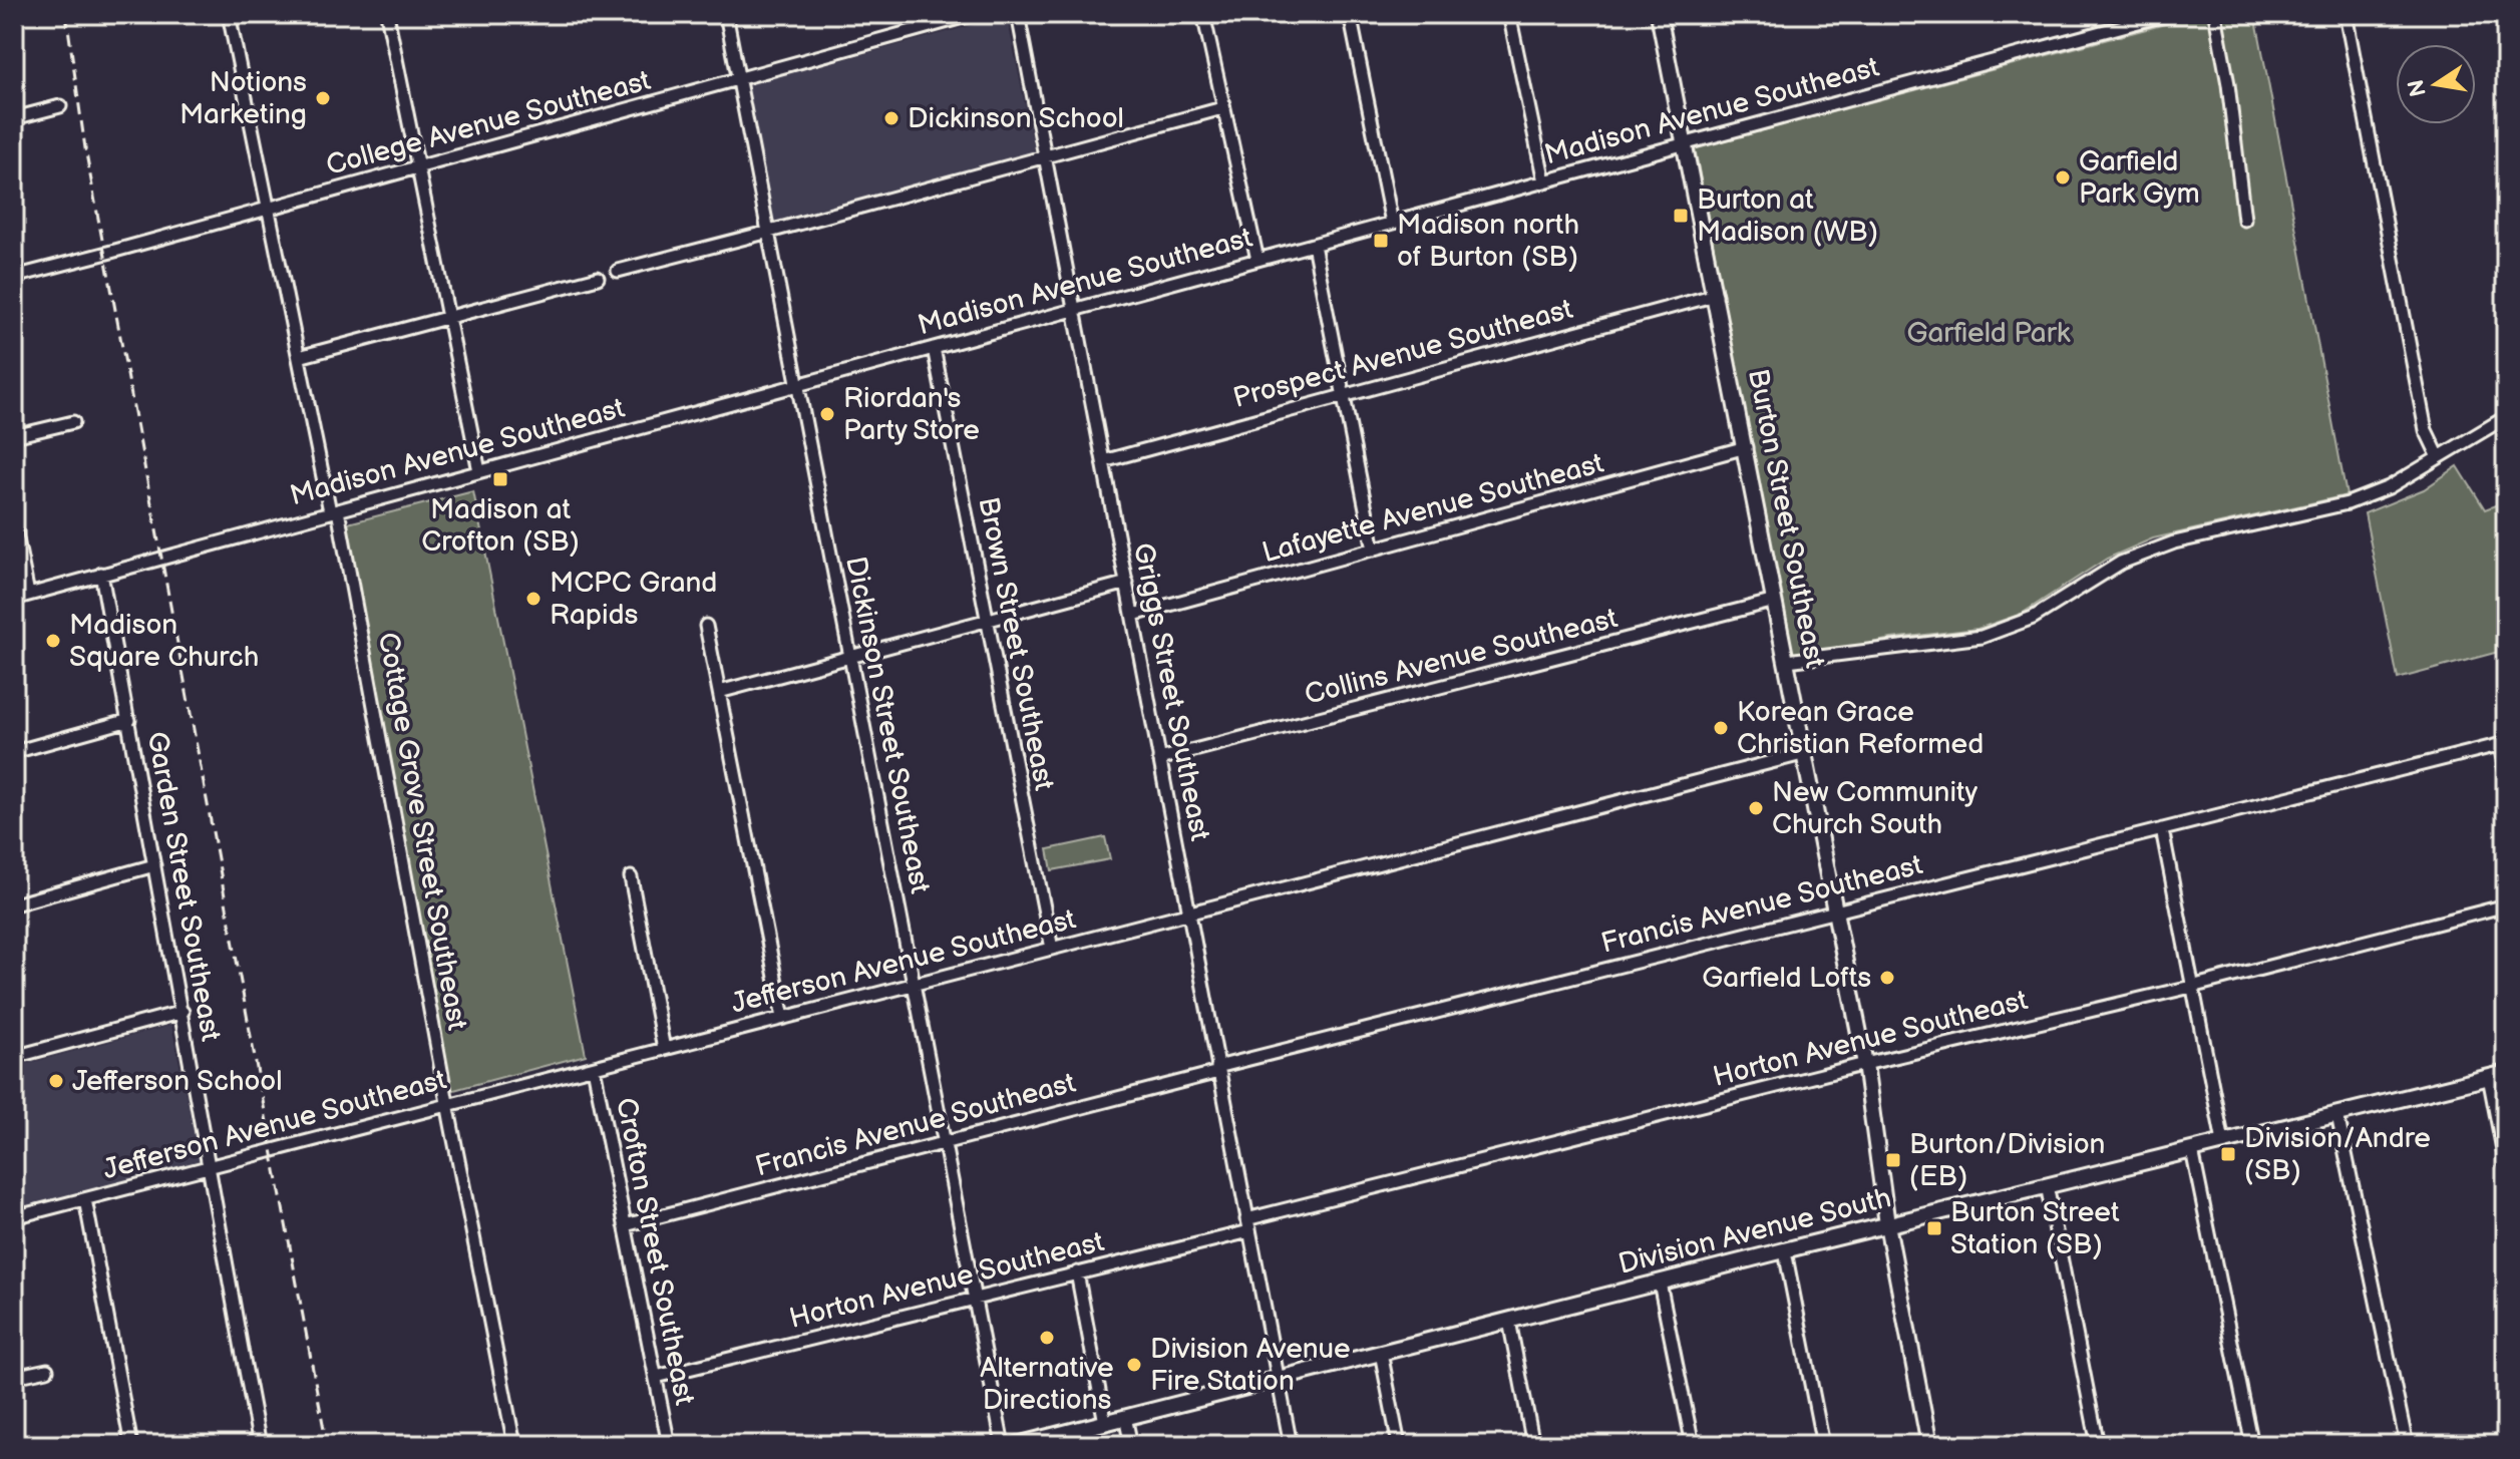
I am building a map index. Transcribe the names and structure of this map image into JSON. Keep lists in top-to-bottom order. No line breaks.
{"streets":{"main road":["Burton Street Southeast","Division Avenue South"],"street":["Madison Avenue Southeast","College Avenue Southeast","Prospect Avenue Southeast","Lafayette Avenue Southeast","Brown Street Southeast","Collins Avenue Southeast","Griggs Street Southeast","Dickinson Street Southeast","Cottage Grove Street Southeast","Garden Street Southeast","Francis Avenue Southeast","Jefferson Avenue Southeast","Horton Avenue Southeast","Crofton Street Southeast"]},"crossings":[["Madison Avenue Southeast","Burton Street Southeast"],["Madison Avenue Southeast","Brown Street Southeast"],["Madison Avenue Southeast","Griggs Street Southeast"],["Madison Avenue Southeast","Dickinson Street Southeast"],["Madison Avenue Southeast","Cottage Grove Street Southeast"],["Madison Avenue Southeast","Garden Street Southeast"],["College Avenue Southeast","Dickinson Street Southeast"],["College Avenue Southeast","Cottage Grove Street Southeast"],["Prospect Avenue Southeast","Burton Street Southeast"],["Prospect Avenue Southeast","Griggs Street Southeast"],["Lafayette Avenue Southeast","Burton Street Southeast"],["Lafayette Avenue Southeast","Griggs Street Southeast"],["Burton Street Southeast","Collins Avenue Southeast"],["Burton Street Southeast","Francis Avenue Southeast"],["Burton Street Southeast","Jefferson Avenue Southeast"],["Burton Street Southeast","Horton Avenue Southeast"],["Burton Street Southeast","Division Avenue South"],["Brown Street Southeast","Jefferson Avenue Southeast"],["Collins Avenue Southeast","Griggs Street Southeast"],["Griggs Street Southeast","Francis Avenue Southeast"],["Griggs Street Southeast","Jefferson Avenue Southeast"],["Griggs Street Southeast","Horton Avenue Southeast"],["Griggs Street Southeast","Division Avenue South"],["Dickinson Street Southeast","Francis Avenue Southeast"],["Dickinson Street Southeast","Jefferson Avenue Southeast"],["Dickinson Street Southeast","Horton Avenue Southeast"],["Cottage Grove Street Southeast","Jefferson Avenue Southeast"],["Garden Street Southeast","Jefferson Avenue Southeast"],["Francis Avenue Southeast","Crofton Street Southeast"],["Jefferson Avenue Southeast","Crofton Street Southeast"],["Horton Avenue Southeast","Crofton Street Southeast"]],"parks":["Garfield Park"],"places":{"other":["Notions Marketing","Dickinson School","Garfield Park Gym","Riordan's Party Store","MCPC Grand Rapids","Madison Square Church","Korean Grace Christian Reformed","New Community Church South","Garfield Lofts","Jefferson School","Alternative Directions","Division Avenue Fire Station"],"transit":["Burton at Madison (WB)","Madison north of Burton (SB)","Madison at Crofton (SB)","Division/Andre (SB)","Burton/Division (EB)","Burton Street Station (SB)"]},"north":"left"}
